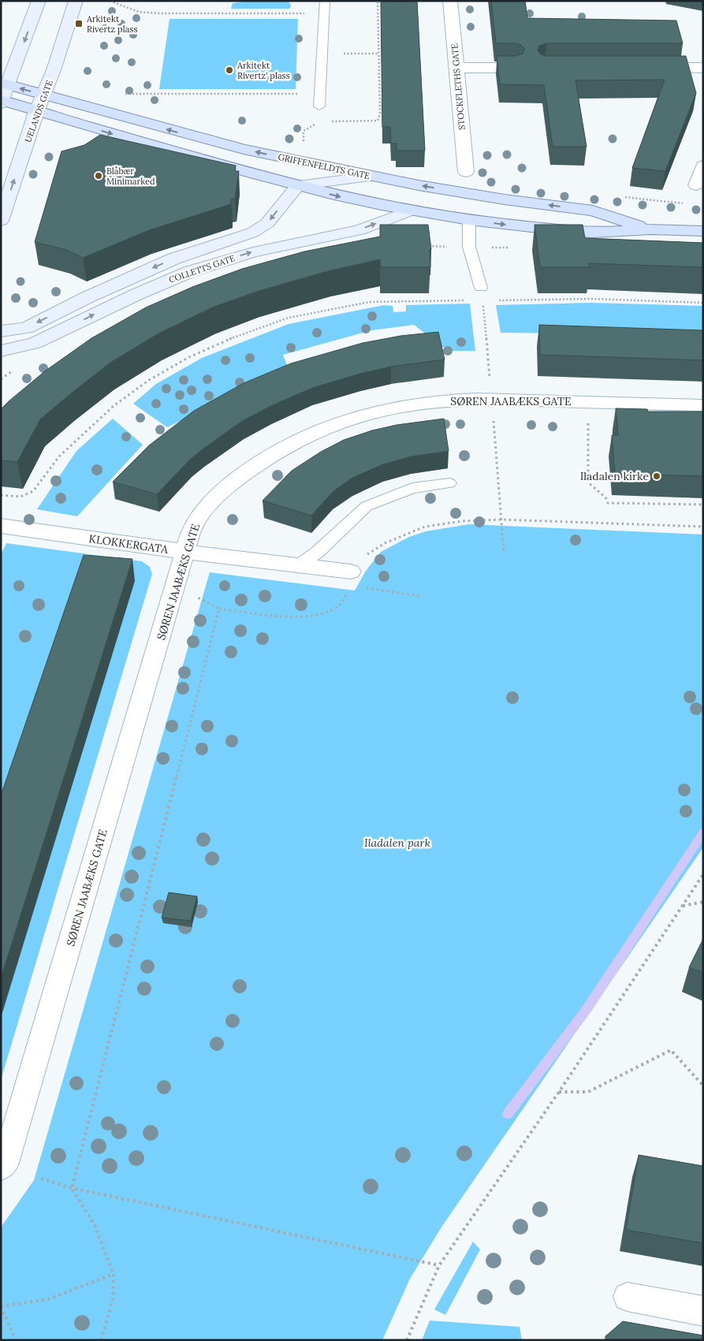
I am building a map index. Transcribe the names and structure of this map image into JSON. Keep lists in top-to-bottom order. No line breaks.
{"streets":{"main road":["UELANDS GATE","GRIFFENFELDTS GATE","COLLETTS GATE"],"street":["STOCKFLETHS GATE","SØREN JAABÆKS GATE","KLOKKERGATA"]},"crossings":[["UELANDS GATE","GRIFFENFELDTS GATE"],["GRIFFENFELDTS GATE","COLLETTS GATE"],["SØREN JAABÆKS GATE","KLOKKERGATA"]],"one_way":["UELANDS GATE"],"parks":["Iladalen park"],"places":{"transit":["Arkitekt Rivertz plass"],"other":["Arkitekt Rivertz' plass","Blåbær Minimarked","Iladalen kirke"]}}
